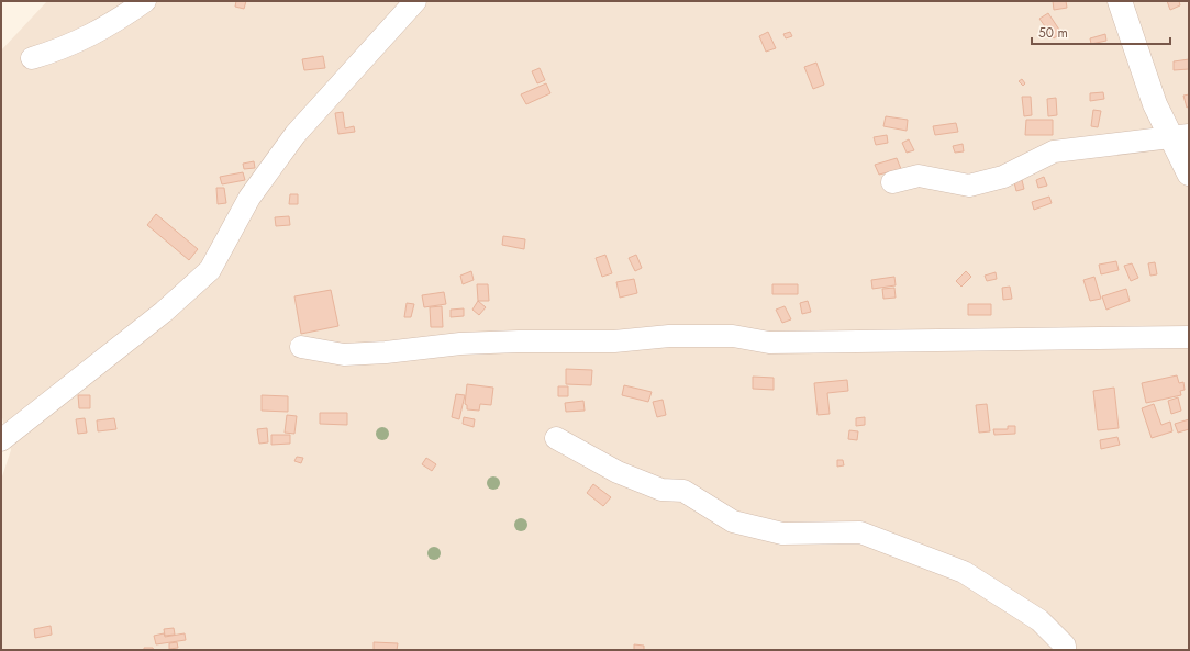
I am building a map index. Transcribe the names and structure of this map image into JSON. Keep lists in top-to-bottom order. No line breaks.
{"scale_bar":"50 m"}
